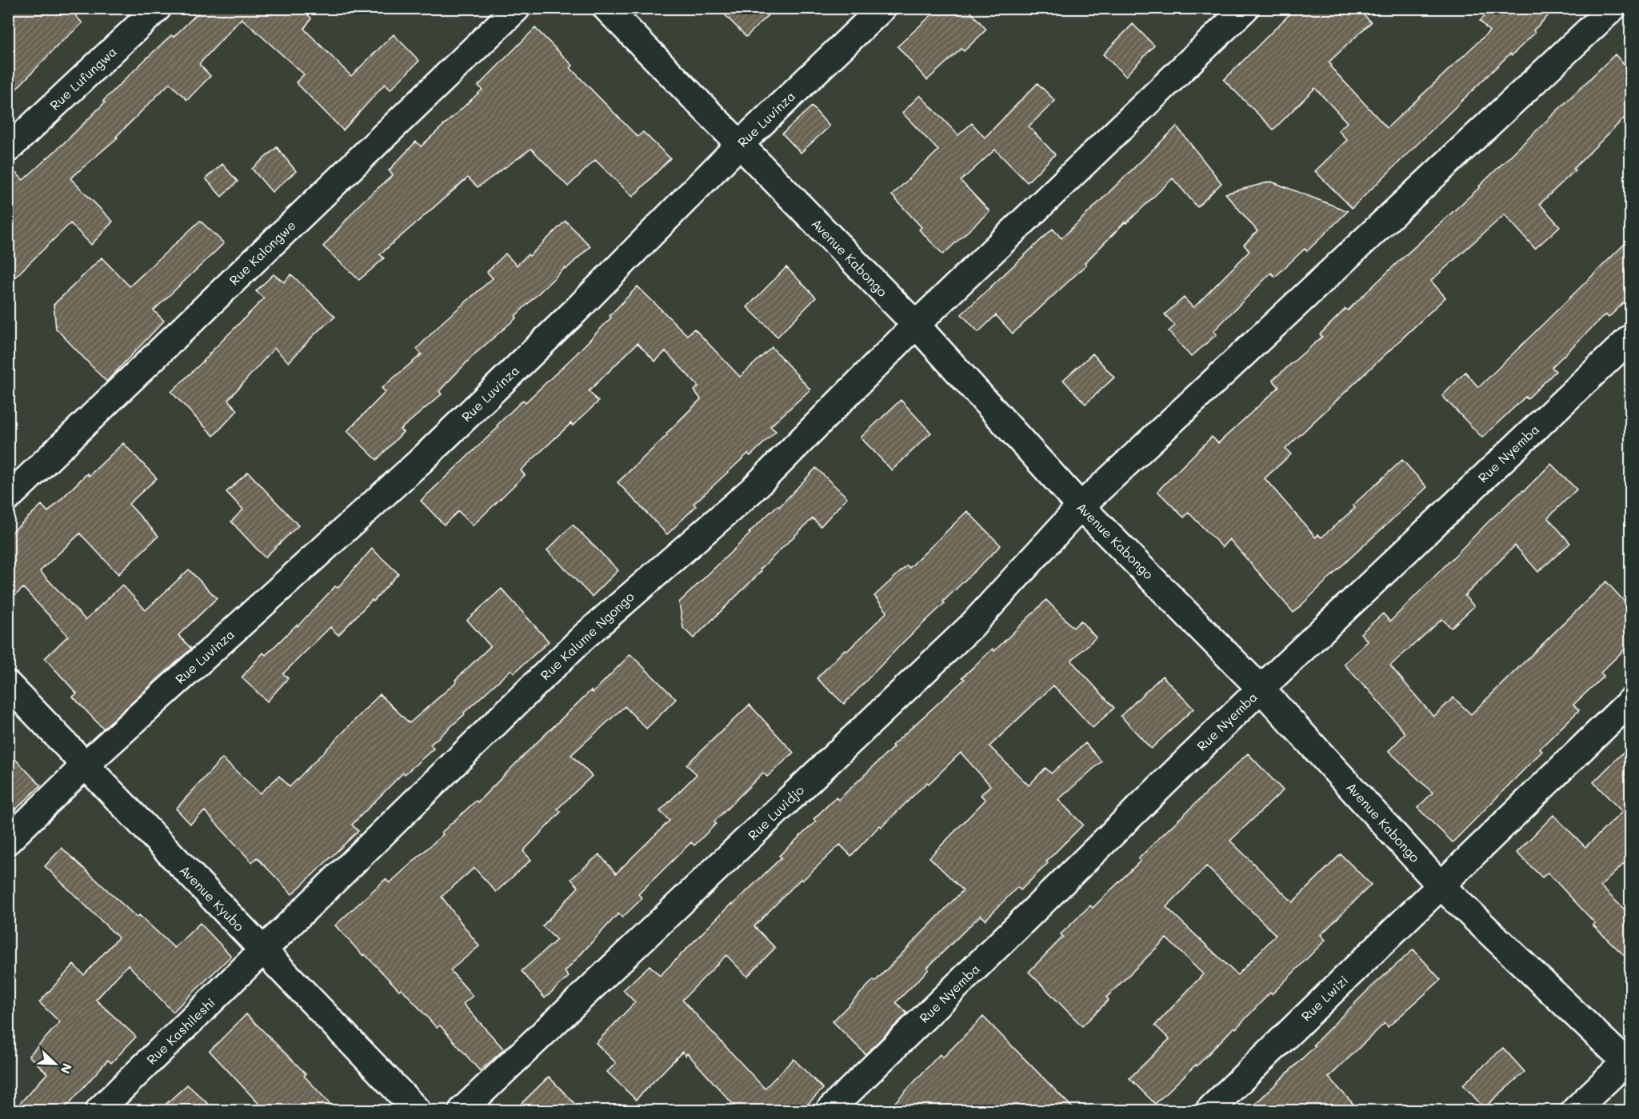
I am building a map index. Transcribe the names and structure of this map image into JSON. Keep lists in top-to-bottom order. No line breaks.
{"streets":{"street":["Rue Lufungwa","Rue Luvinza","Rue Kalongwe","Avenue Kabongo","Rue Nyemba","Rue Kalume Ngongo","Rue Luvidjo","Avenue Kyubo","Rue Lwizi","Rue Kashileshi"]},"crossings":[["Rue Luvinza","Avenue Kabongo"],["Rue Luvinza","Avenue Kyubo"],["Avenue Kabongo","Rue Nyemba"],["Avenue Kabongo","Rue Kalume Ngongo"],["Avenue Kabongo","Rue Luvidjo"],["Avenue Kabongo","Rue Lwizi"],["Rue Kalume Ngongo","Avenue Kyubo"],["Rue Kalume Ngongo","Rue Kashileshi"],["Avenue Kyubo","Rue Kashileshi"]],"north":"bottom right"}
